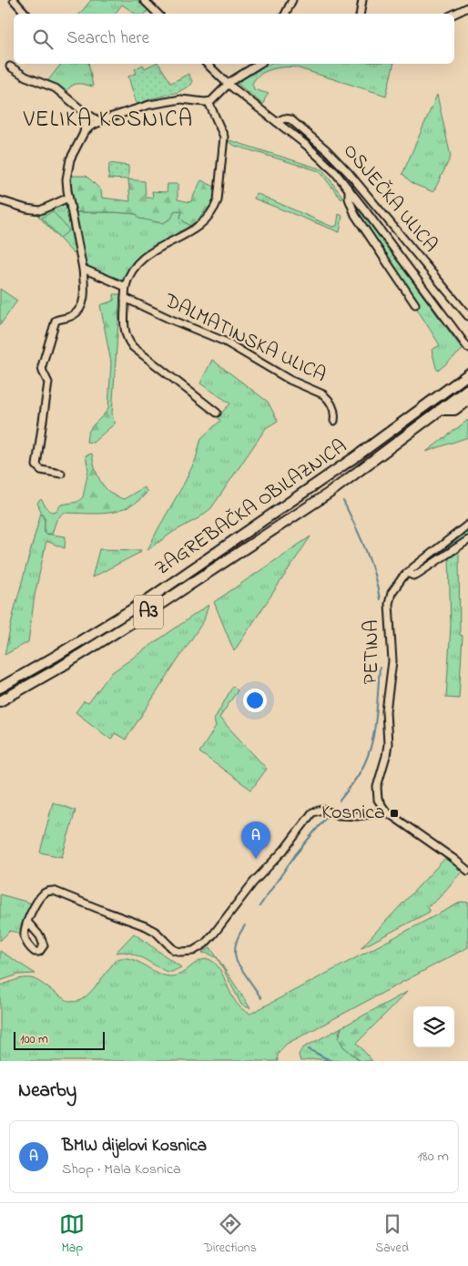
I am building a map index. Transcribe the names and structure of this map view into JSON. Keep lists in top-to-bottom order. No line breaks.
{"streets":{"highway":["ZAGREBAČKA OBILAZNICA","A3"],"street":["OSJEČKA ULICA","DALMATINSKA ULICA","PETINA"]},"districts":["VELIKA KOSNICA"],"places":{"transit":["Kosnica"]},"scale_bar":"100 m","page":{"search":"Search here","pins":"A","scale":"100 m","heading":"Nearby","list":[{"mark":"A","name":"BMW dijelovi Kosnica","note":"Shop · Mala Kosnica","value":"180 m"}],"nav":["Map","Directions","Saved"]}}
